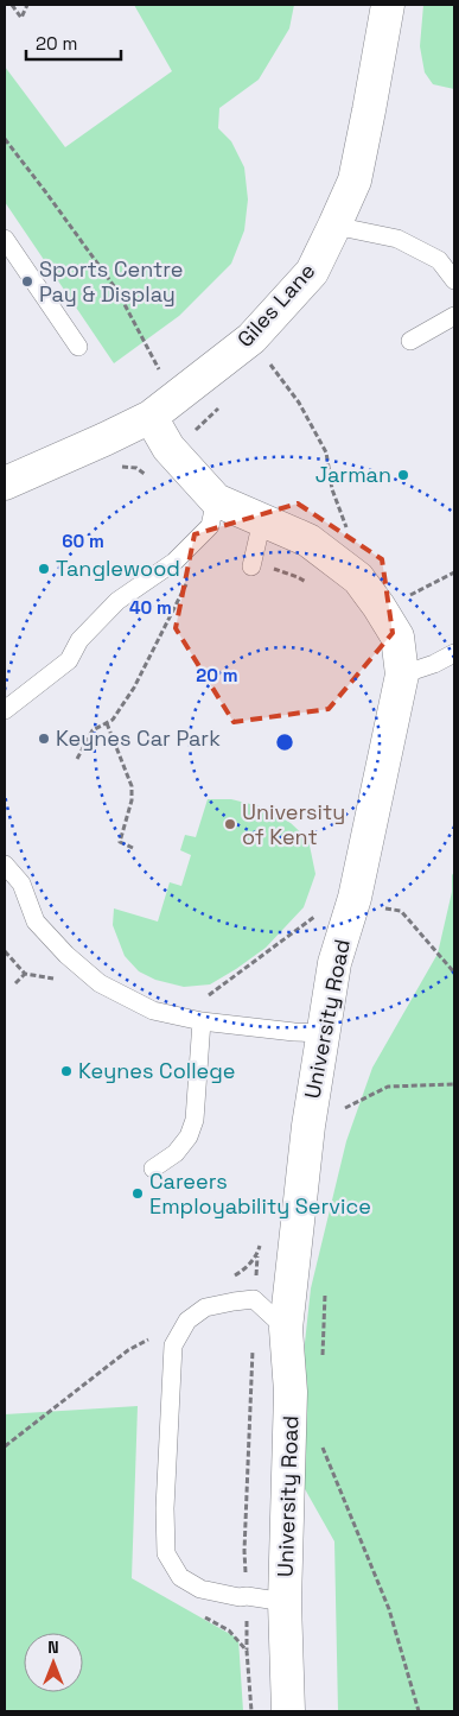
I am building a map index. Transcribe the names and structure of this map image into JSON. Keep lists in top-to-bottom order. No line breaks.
{"streets":{"street":["Giles Lane","University Road"]},"crossings":[["Giles Lane","University Road"]],"places":["Sports Centre Pay & Display","Jarman","Tanglewood","Keynes Car Park","University of Kent","Keynes College","Careers Employability Service"],"scale_bar":"20 m","north":"top","rings":["60 m","40 m","20 m"]}
